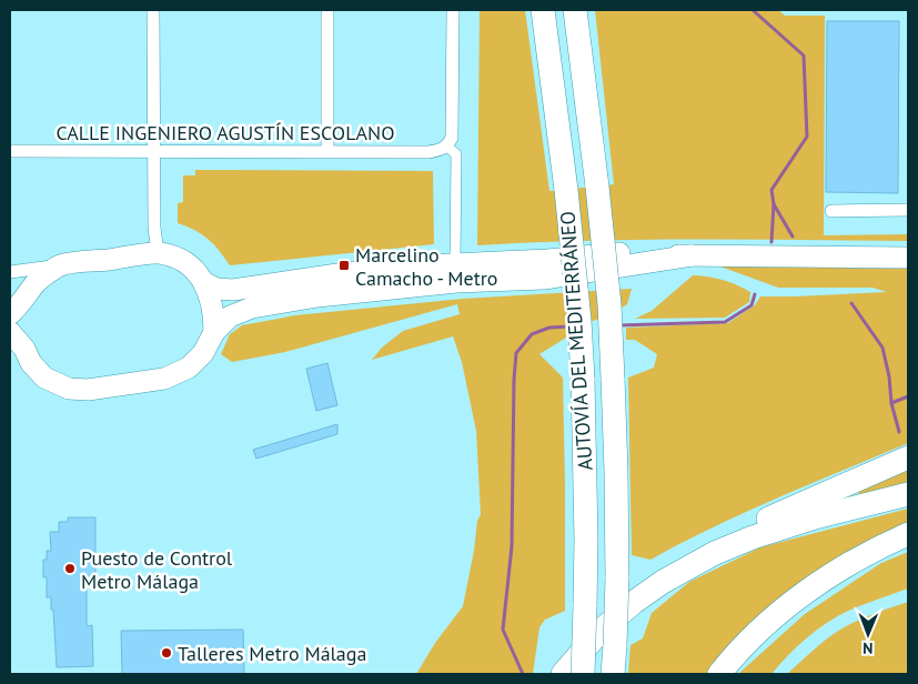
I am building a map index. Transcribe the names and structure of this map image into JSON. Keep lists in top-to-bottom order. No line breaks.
{"streets":{"highway":["AUTOVÍA DEL MEDITERRÁNEO"],"street":["CALLE INGENIERO AGUSTÍN ESCOLANO"]},"places":{"transit":["Marcelino Camacho - Metro"],"other":["Puesto de Control Metro Málaga","Talleres Metro Málaga"]},"north":"bottom"}
